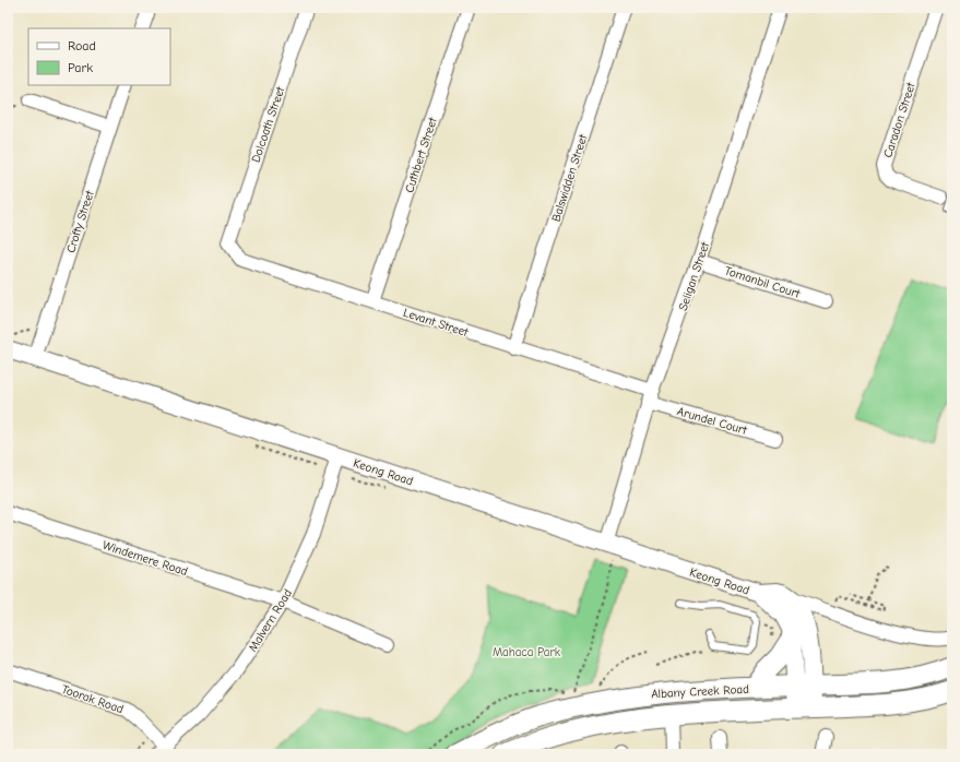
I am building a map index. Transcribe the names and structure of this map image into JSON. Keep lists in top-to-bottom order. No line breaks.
{"streets":{"main road":["Albany Creek Road"],"street":["Caradon Street","Dolcoath Street","Cuthbert Street","Balswidden Street","Crofty Street","Seligan Street","Tomanbil Court","Levant Street","Arundel Court","Keong Road","Windemere Road","Malvern Road","Toorak Road"]},"crossings":[["Dolcoath Street","Levant Street"],["Cuthbert Street","Levant Street"],["Balswidden Street","Levant Street"],["Crofty Street","Keong Road"],["Seligan Street","Tomanbil Court"],["Seligan Street","Levant Street"],["Seligan Street","Arundel Court"],["Seligan Street","Keong Road"],["Levant Street","Arundel Court"],["Keong Road","Malvern Road"],["Windemere Road","Malvern Road"],["Malvern Road","Toorak Road"]],"parks":["Mahaca Park"],"legend":["Road","Park"]}
